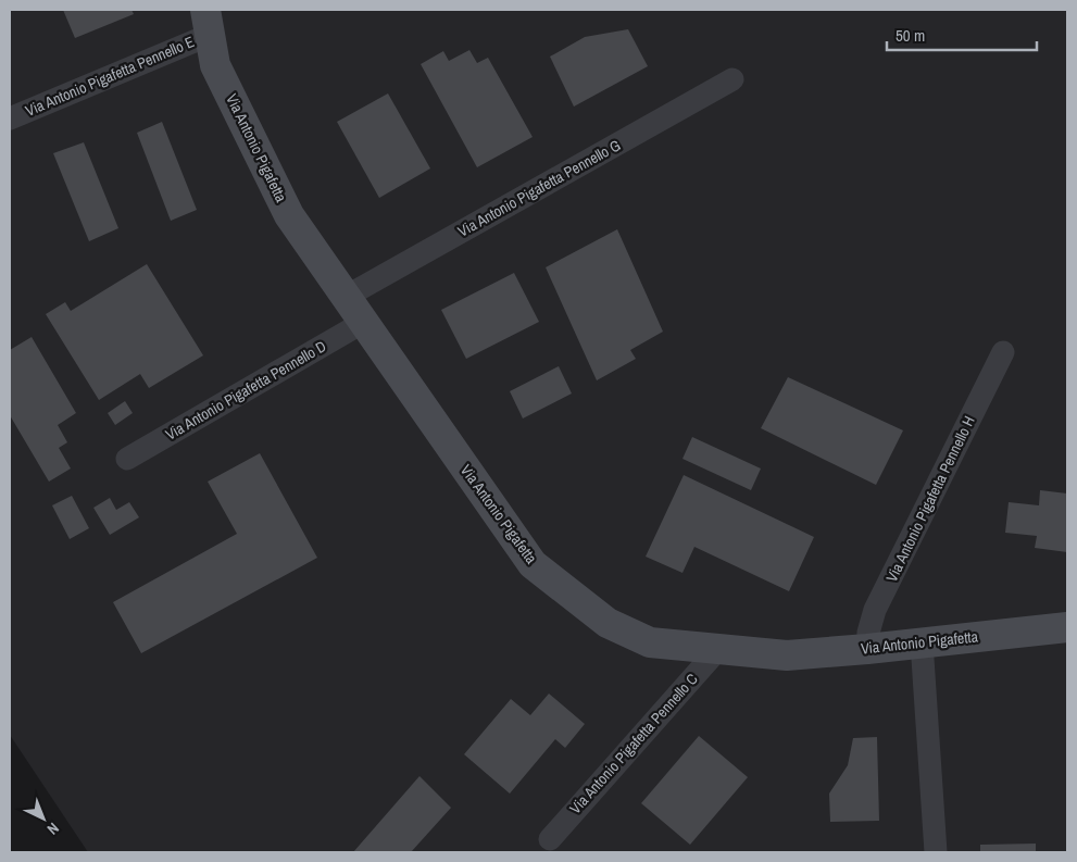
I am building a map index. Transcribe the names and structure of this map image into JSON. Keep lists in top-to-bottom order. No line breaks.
{"streets":{"street":["Via Antonio Pigafetta Pennello E","Via Antonio Pigafetta","Via Antonio Pigafetta Pennello G","Via Antonio Pigafetta Pennello D","Via Antonio Pigafetta Pennello H","Via Antonio Pigafetta Pennello C"]},"crossings":[["Via Antonio Pigafetta Pennello E","Via Antonio Pigafetta"],["Via Antonio Pigafetta","Via Antonio Pigafetta Pennello G"],["Via Antonio Pigafetta","Via Antonio Pigafetta Pennello D"],["Via Antonio Pigafetta","Via Antonio Pigafetta Pennello H"],["Via Antonio Pigafetta","Via Antonio Pigafetta Pennello C"]],"scale_bar":"50 m","north":"bottom right"}
